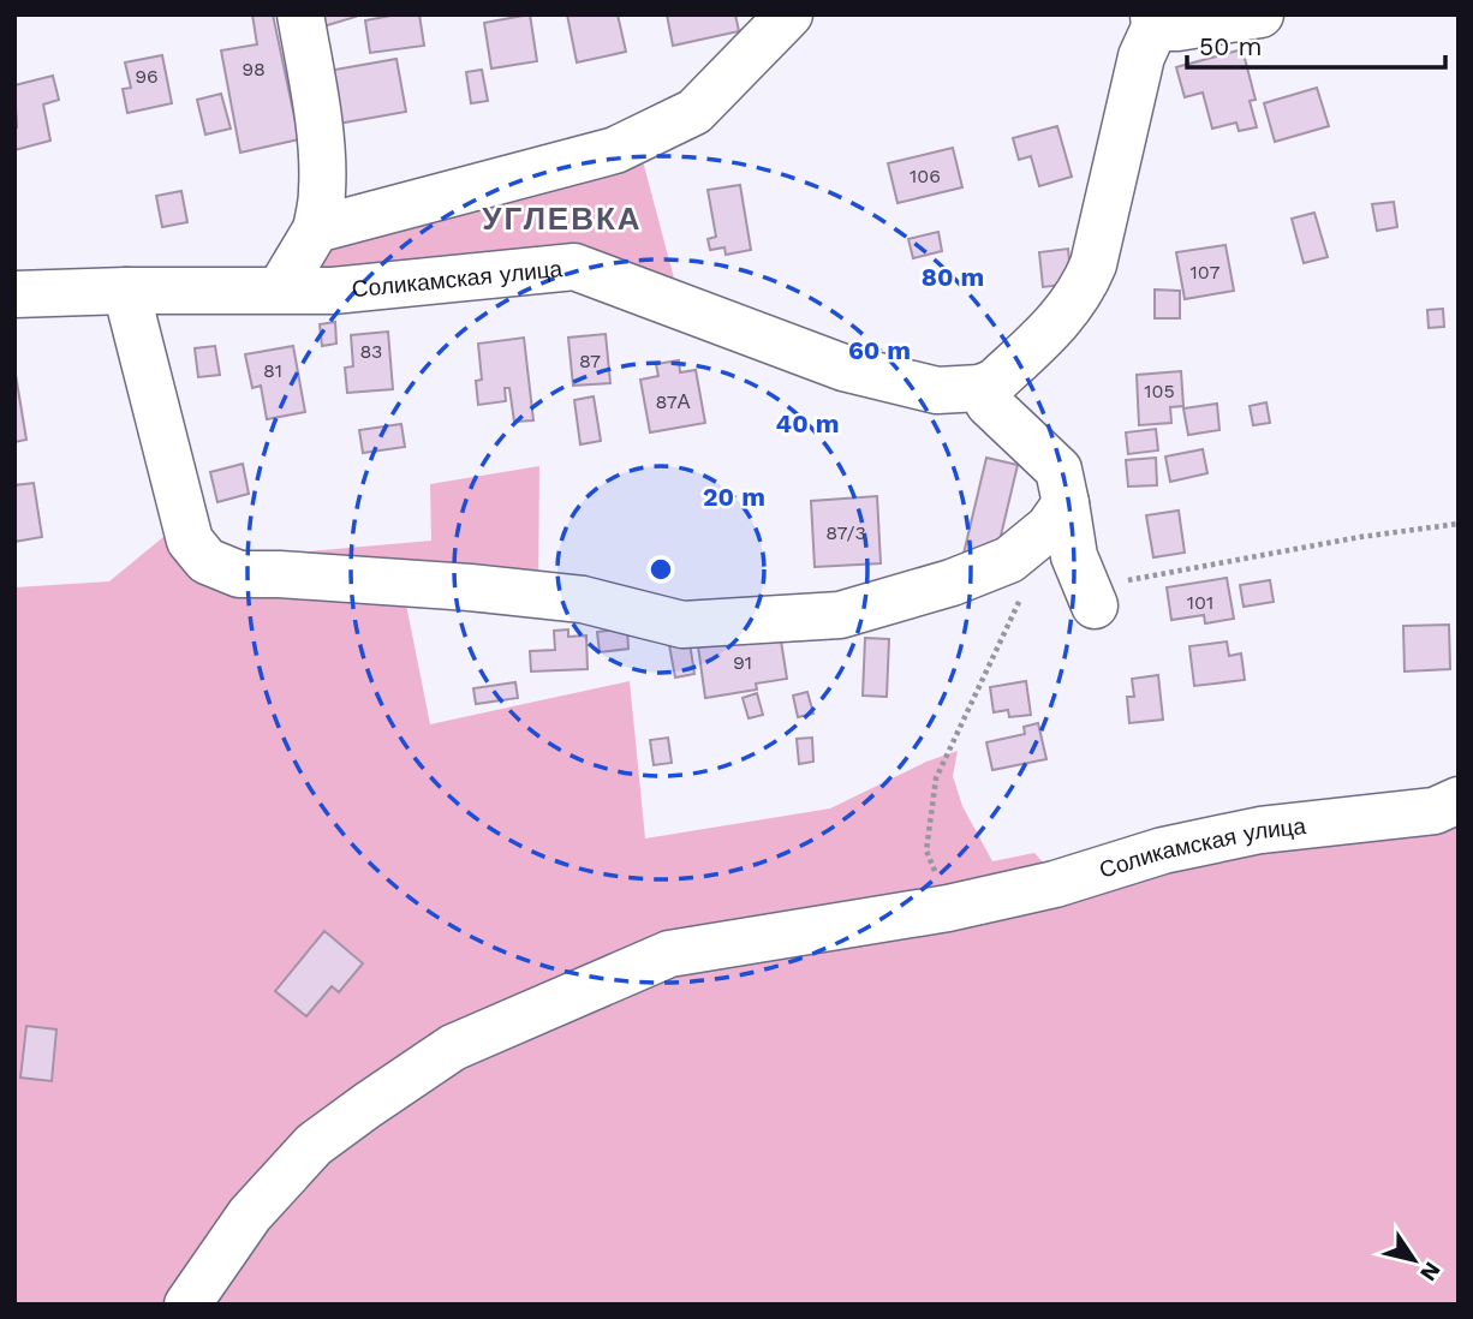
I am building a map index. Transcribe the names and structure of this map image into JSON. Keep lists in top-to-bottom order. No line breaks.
{"streets":{"street":["Соликамская улица"]},"districts":["УГЛЕВКА"],"house_numbers":["98","96","106","107","83","87","81","105","87А","87/3","101","91"],"scale_bar":"50 m","north":"bottom right","rings":["80 m","60 m","40 m","20 m"]}
